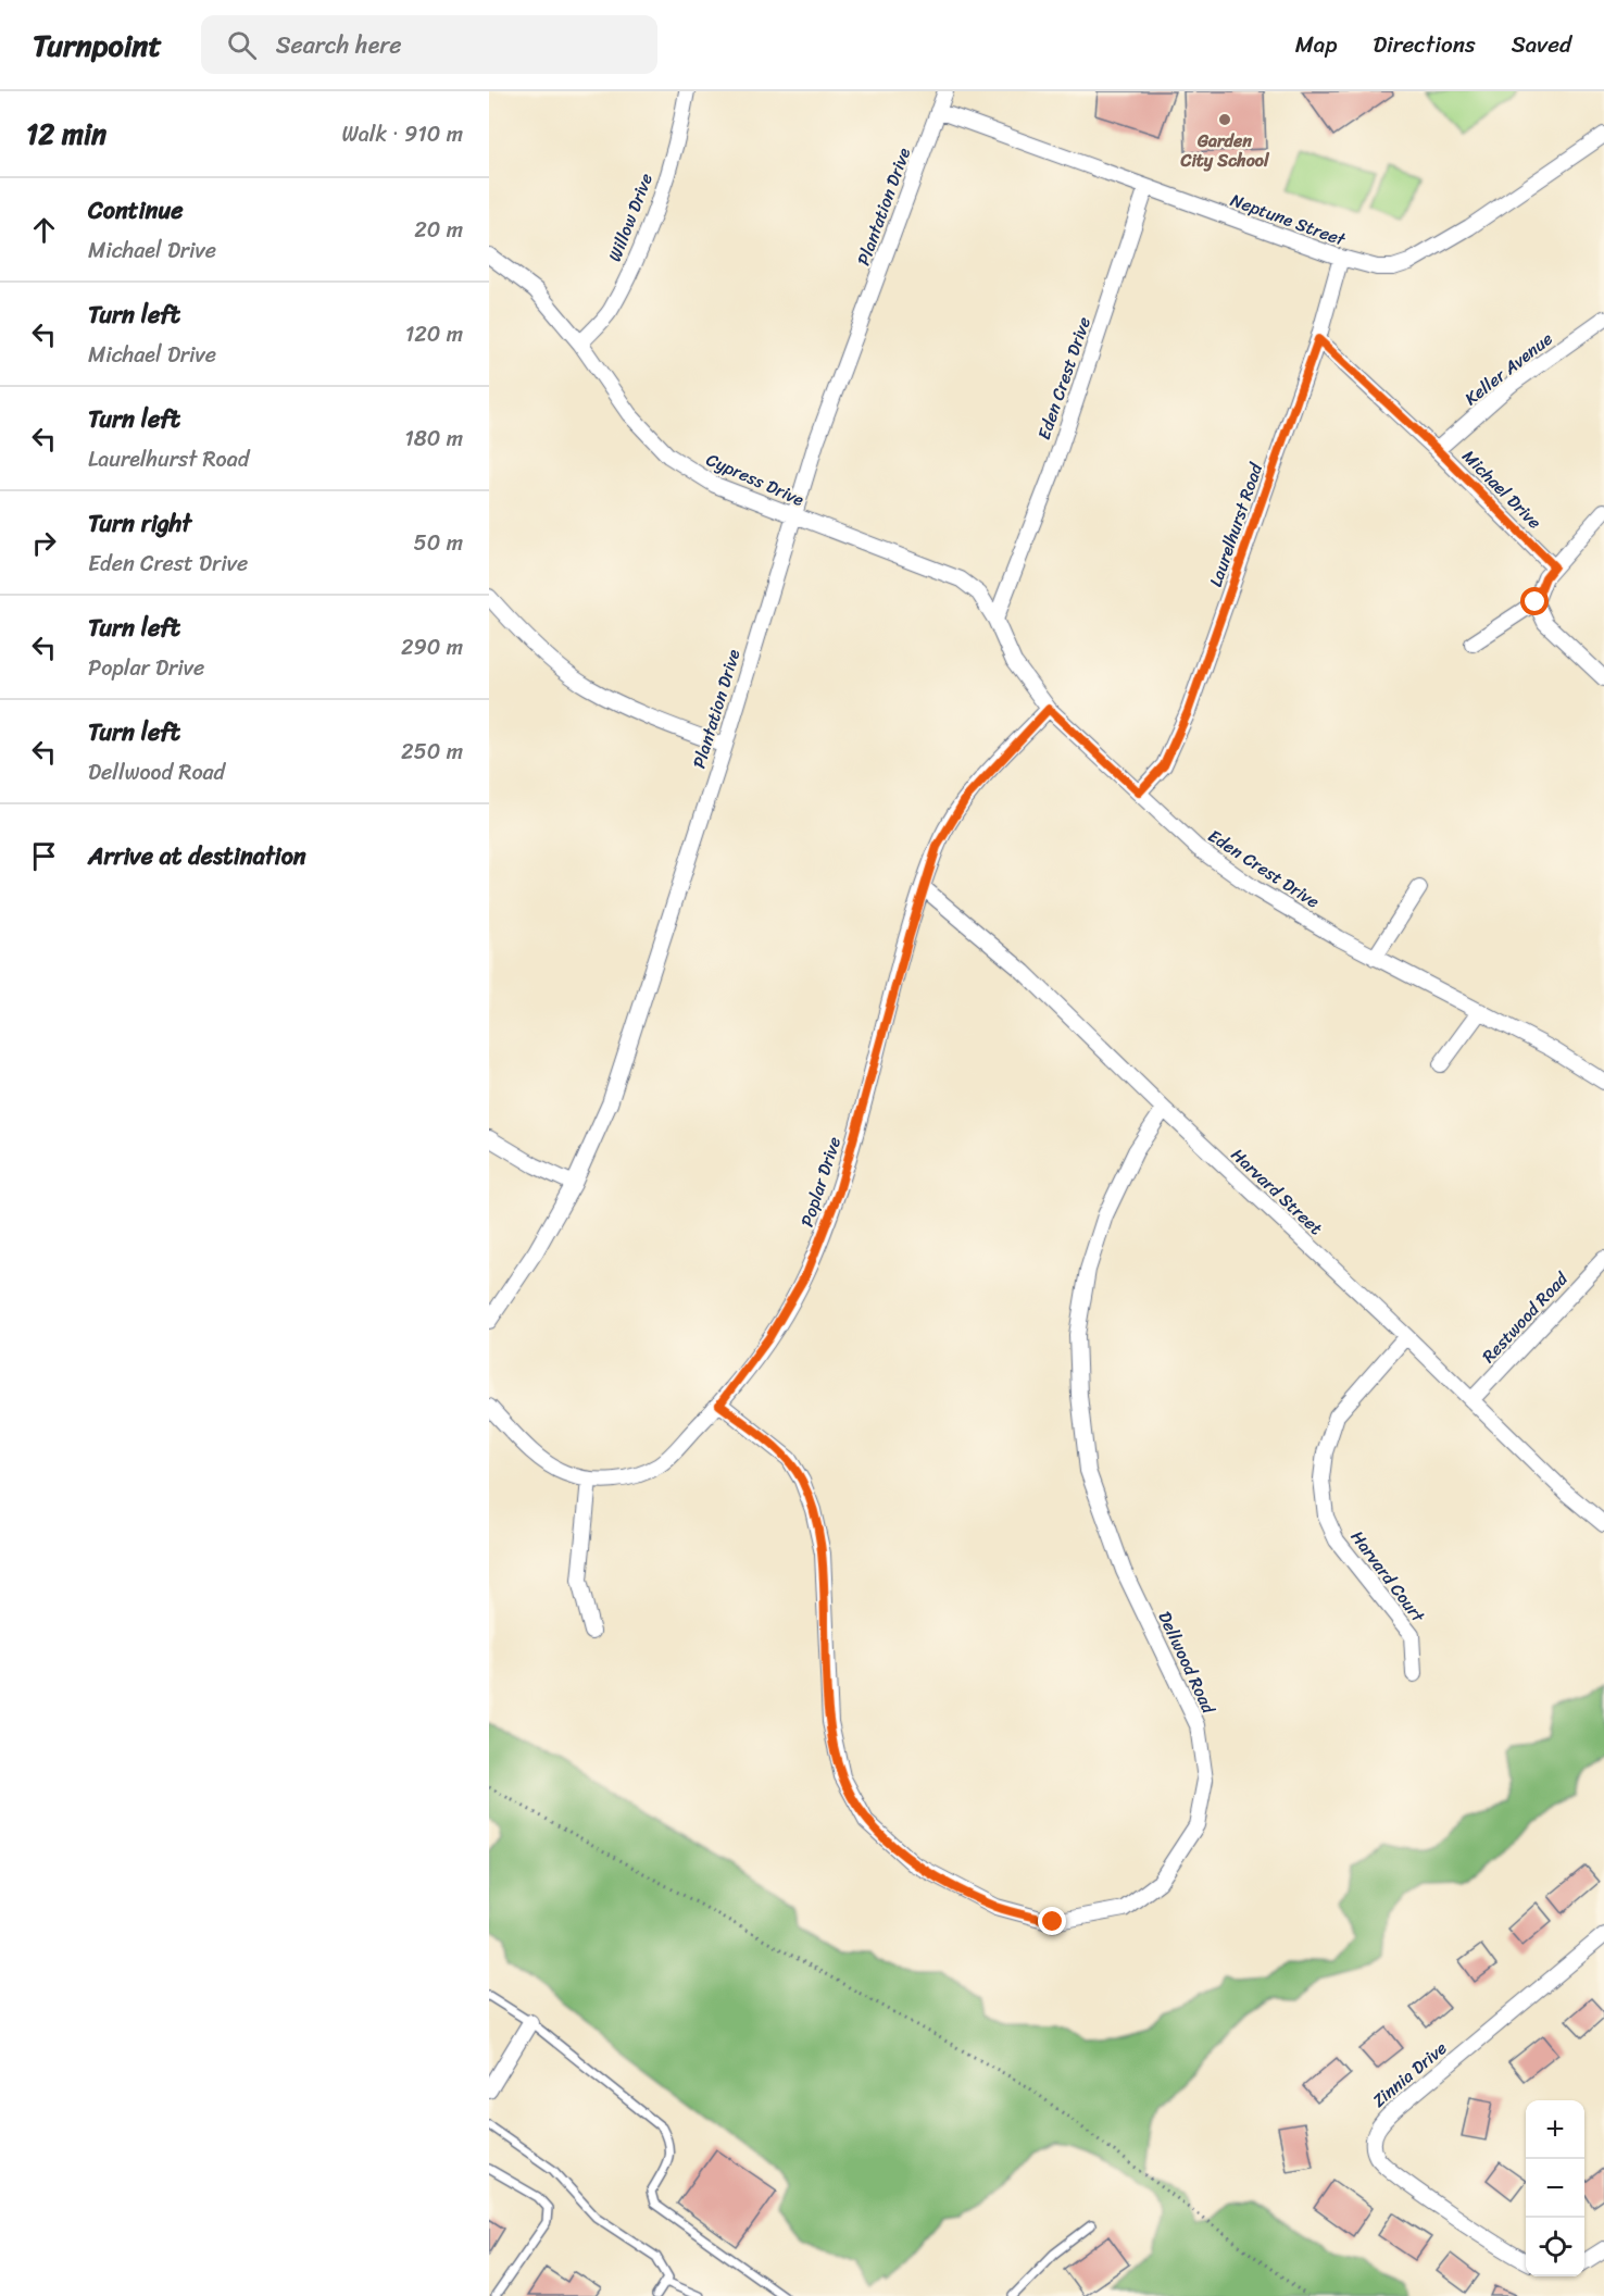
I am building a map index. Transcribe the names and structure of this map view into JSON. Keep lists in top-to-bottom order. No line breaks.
{"streets":{"street":["Plantation Drive","Willow Drive","Neptune Street","Keller Avenue","Eden Crest Drive","Cypress Drive","Michael Drive","Laurelhurst Road","Poplar Drive","Harvard Street","Restwood Road","Harvard Court","Dellwood Road","Zinnia Drive"]},"crossings":[["Plantation Drive","Neptune Street"],["Plantation Drive","Cypress Drive"],["Willow Drive","Cypress Drive"],["Neptune Street","Eden Crest Drive"],["Neptune Street","Laurelhurst Road"],["Keller Avenue","Michael Drive"],["Eden Crest Drive","Cypress Drive"],["Eden Crest Drive","Laurelhurst Road"],["Eden Crest Drive","Poplar Drive"],["Michael Drive","Laurelhurst Road"],["Poplar Drive","Harvard Street"],["Poplar Drive","Dellwood Road"],["Harvard Street","Restwood Road"],["Harvard Street","Harvard Court"],["Harvard Street","Dellwood Road"]],"places":["Garden City School"],"page":{"header":"Turnpoint","search":"Search here","nav":["Map","Directions","Saved"],"heading":["12 min","Walk · 910 m"],"list":[["Continue","Michael Drive","20 m"],["Turn left","Michael Drive","120 m"],["Turn left","Laurelhurst Road","180 m"],["Turn right","Eden Crest Drive","50 m"],["Turn left","Poplar Drive","290 m"],["Turn left","Dellwood Road","250 m"],"Arrive at destination"],"map_buttons":["+","−"]}}
